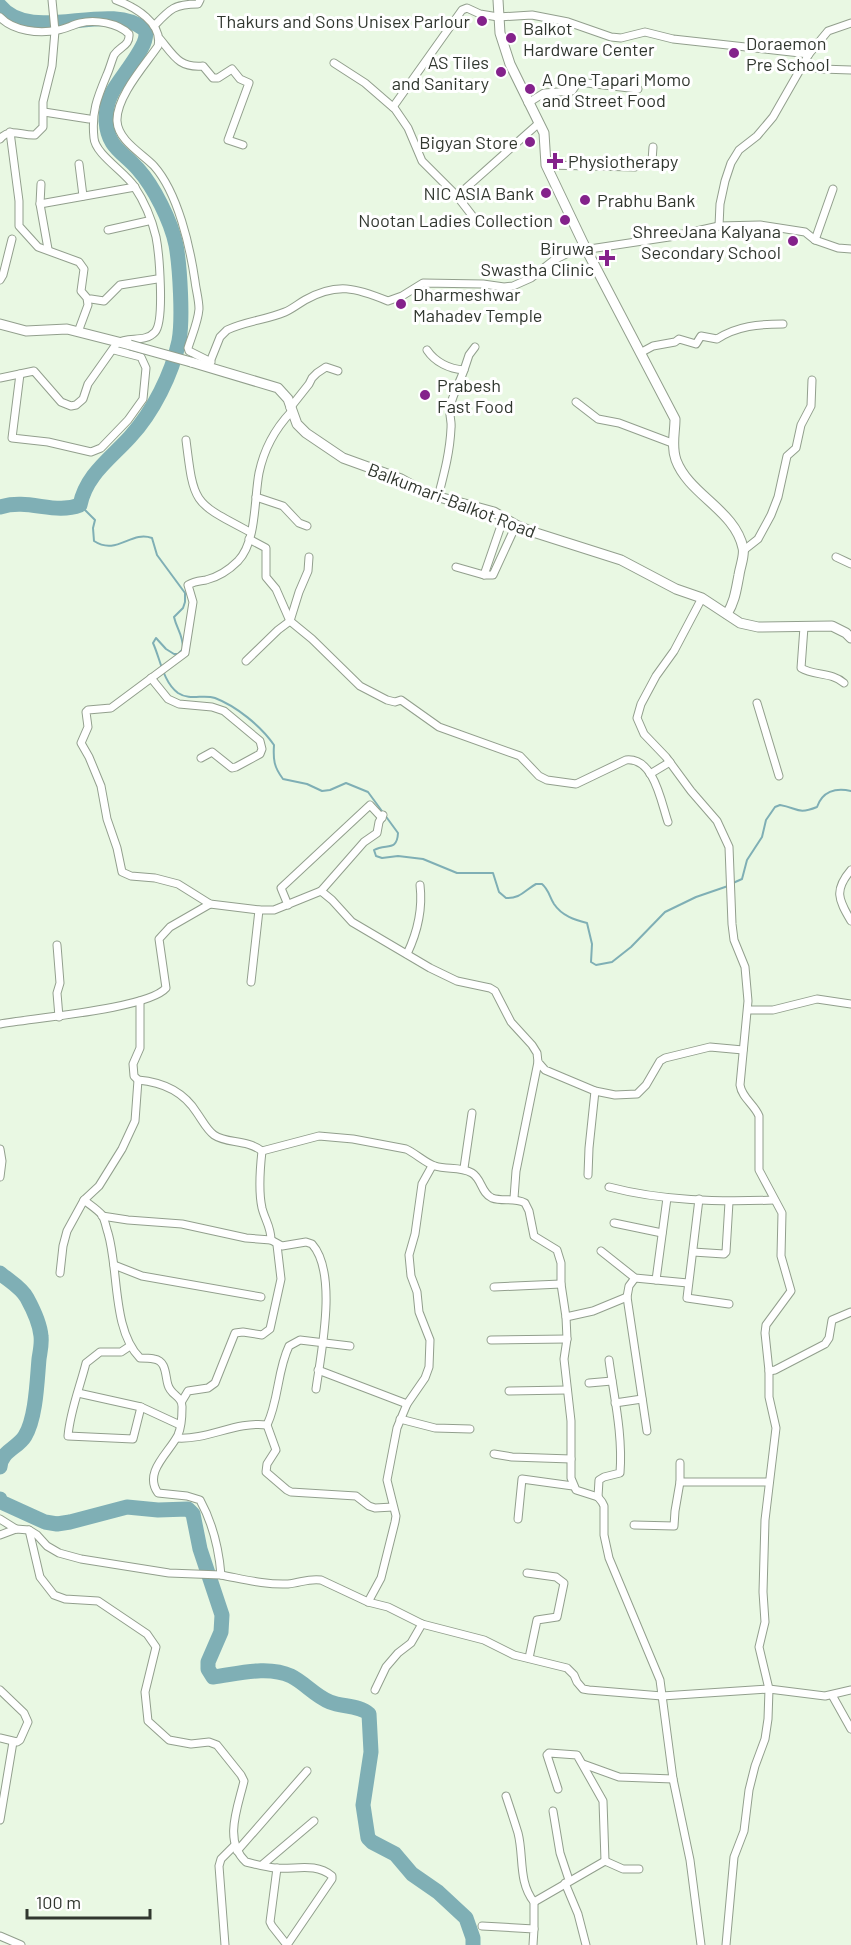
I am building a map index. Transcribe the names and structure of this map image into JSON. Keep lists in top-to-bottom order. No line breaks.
{"streets":{"main road":["Balkumari-Balkot Road"]},"places":{"other":["Thakurs and Sons Unisex Parlour","Balkot Hardware Center","Doraemon Pre School","AS Tiles and Sanitary","A One Tapari Momo and Street Food","Bigyan Store","NIC ASIA Bank","Prabhu Bank","Nootan Ladies Collection","ShreeJana Kalyana Secondary School","Dharmeshwar Mahadev Temple","Prabesh Fast Food"],"health":["Physiotherapy","Biruwa Swastha Clinic"]},"scale_bar":"100 m"}
